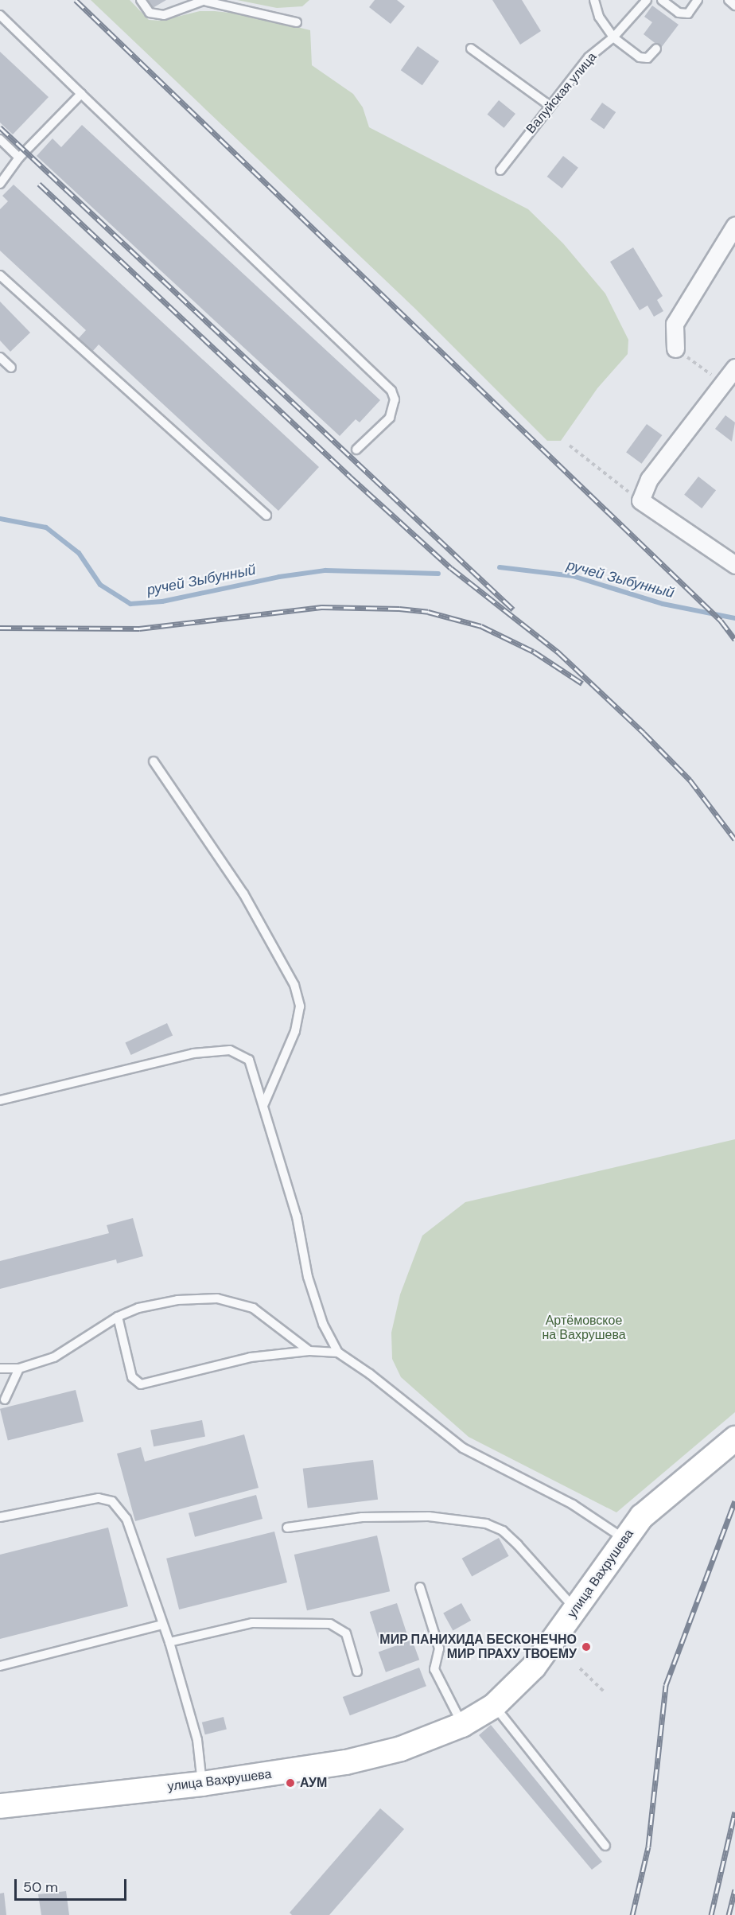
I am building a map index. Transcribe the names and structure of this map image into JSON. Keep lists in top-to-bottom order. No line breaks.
{"streets":{"main road":["улица Вахрушева"],"lane":["Валуйская улица"]},"water":["ручей Зыбунный"],"parks":["Артёмовское на Вахрушева"],"places":["МИР ПАНИХИДА БЕСКОНЕЧНО МИР ПРАХУ ТВОЕМУ","АУМ"],"scale_bar":"50 m"}
